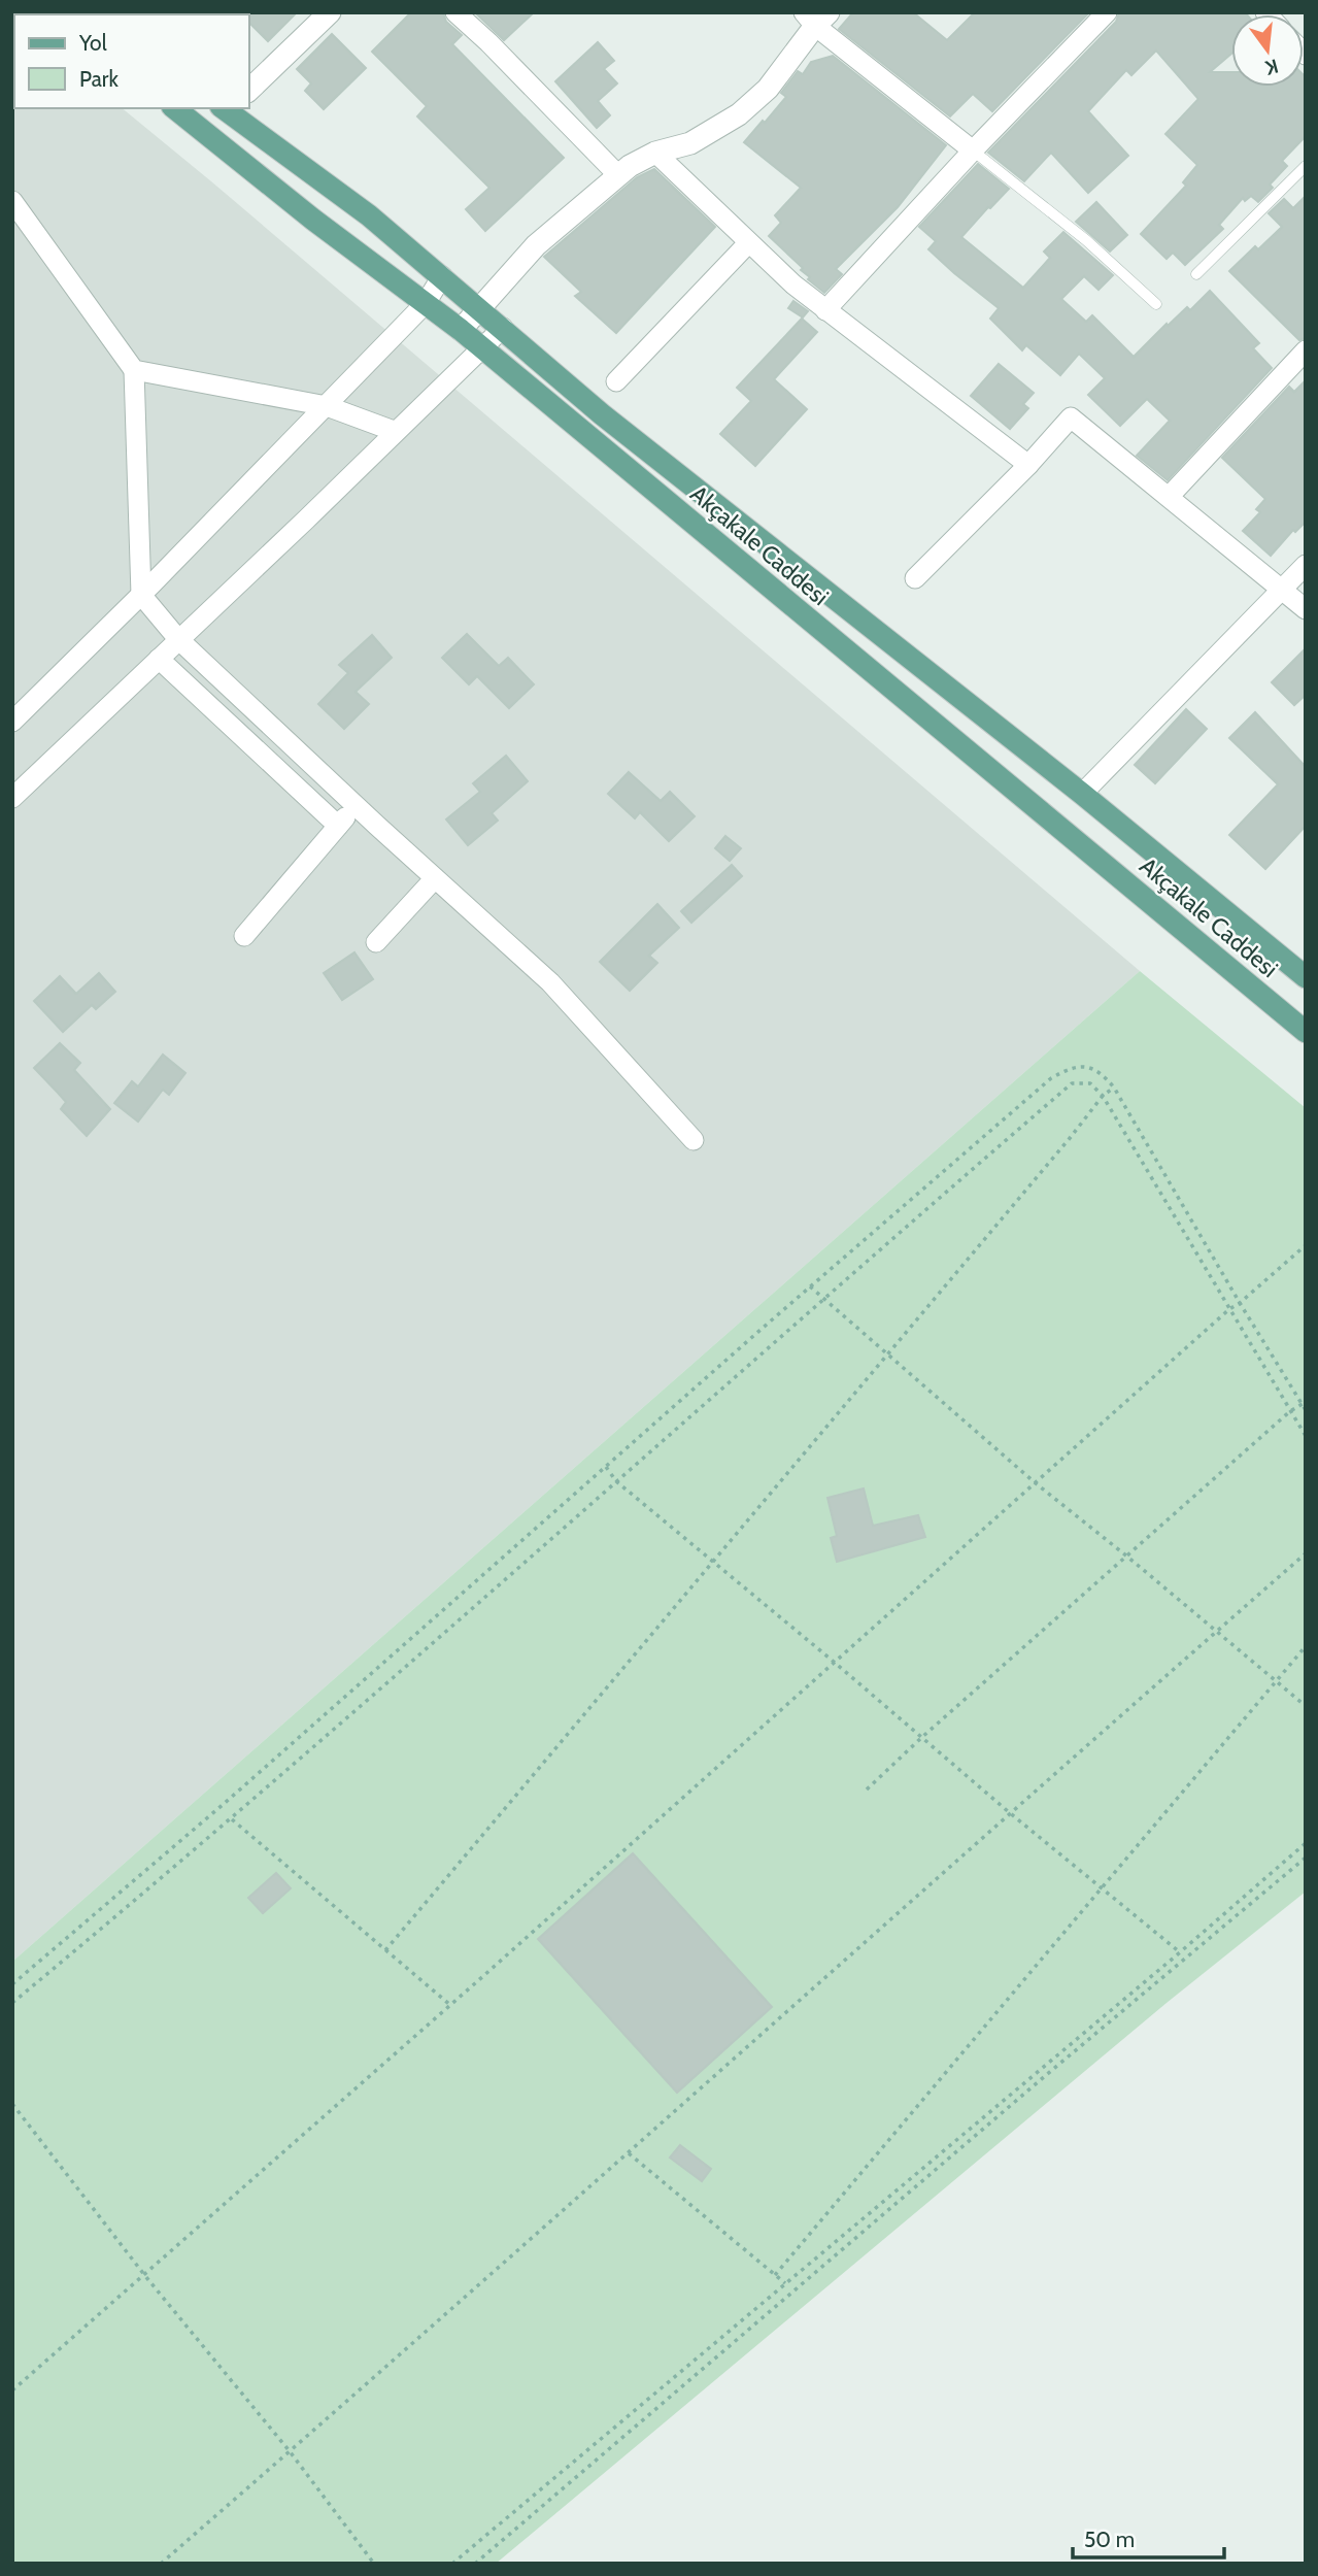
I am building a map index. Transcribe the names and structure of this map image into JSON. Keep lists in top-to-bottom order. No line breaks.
{"streets":{"main road":["Akçakale Caddesi"]},"legend":["Yol","Park"],"scale_bar":"50 m","north":"bottom"}
